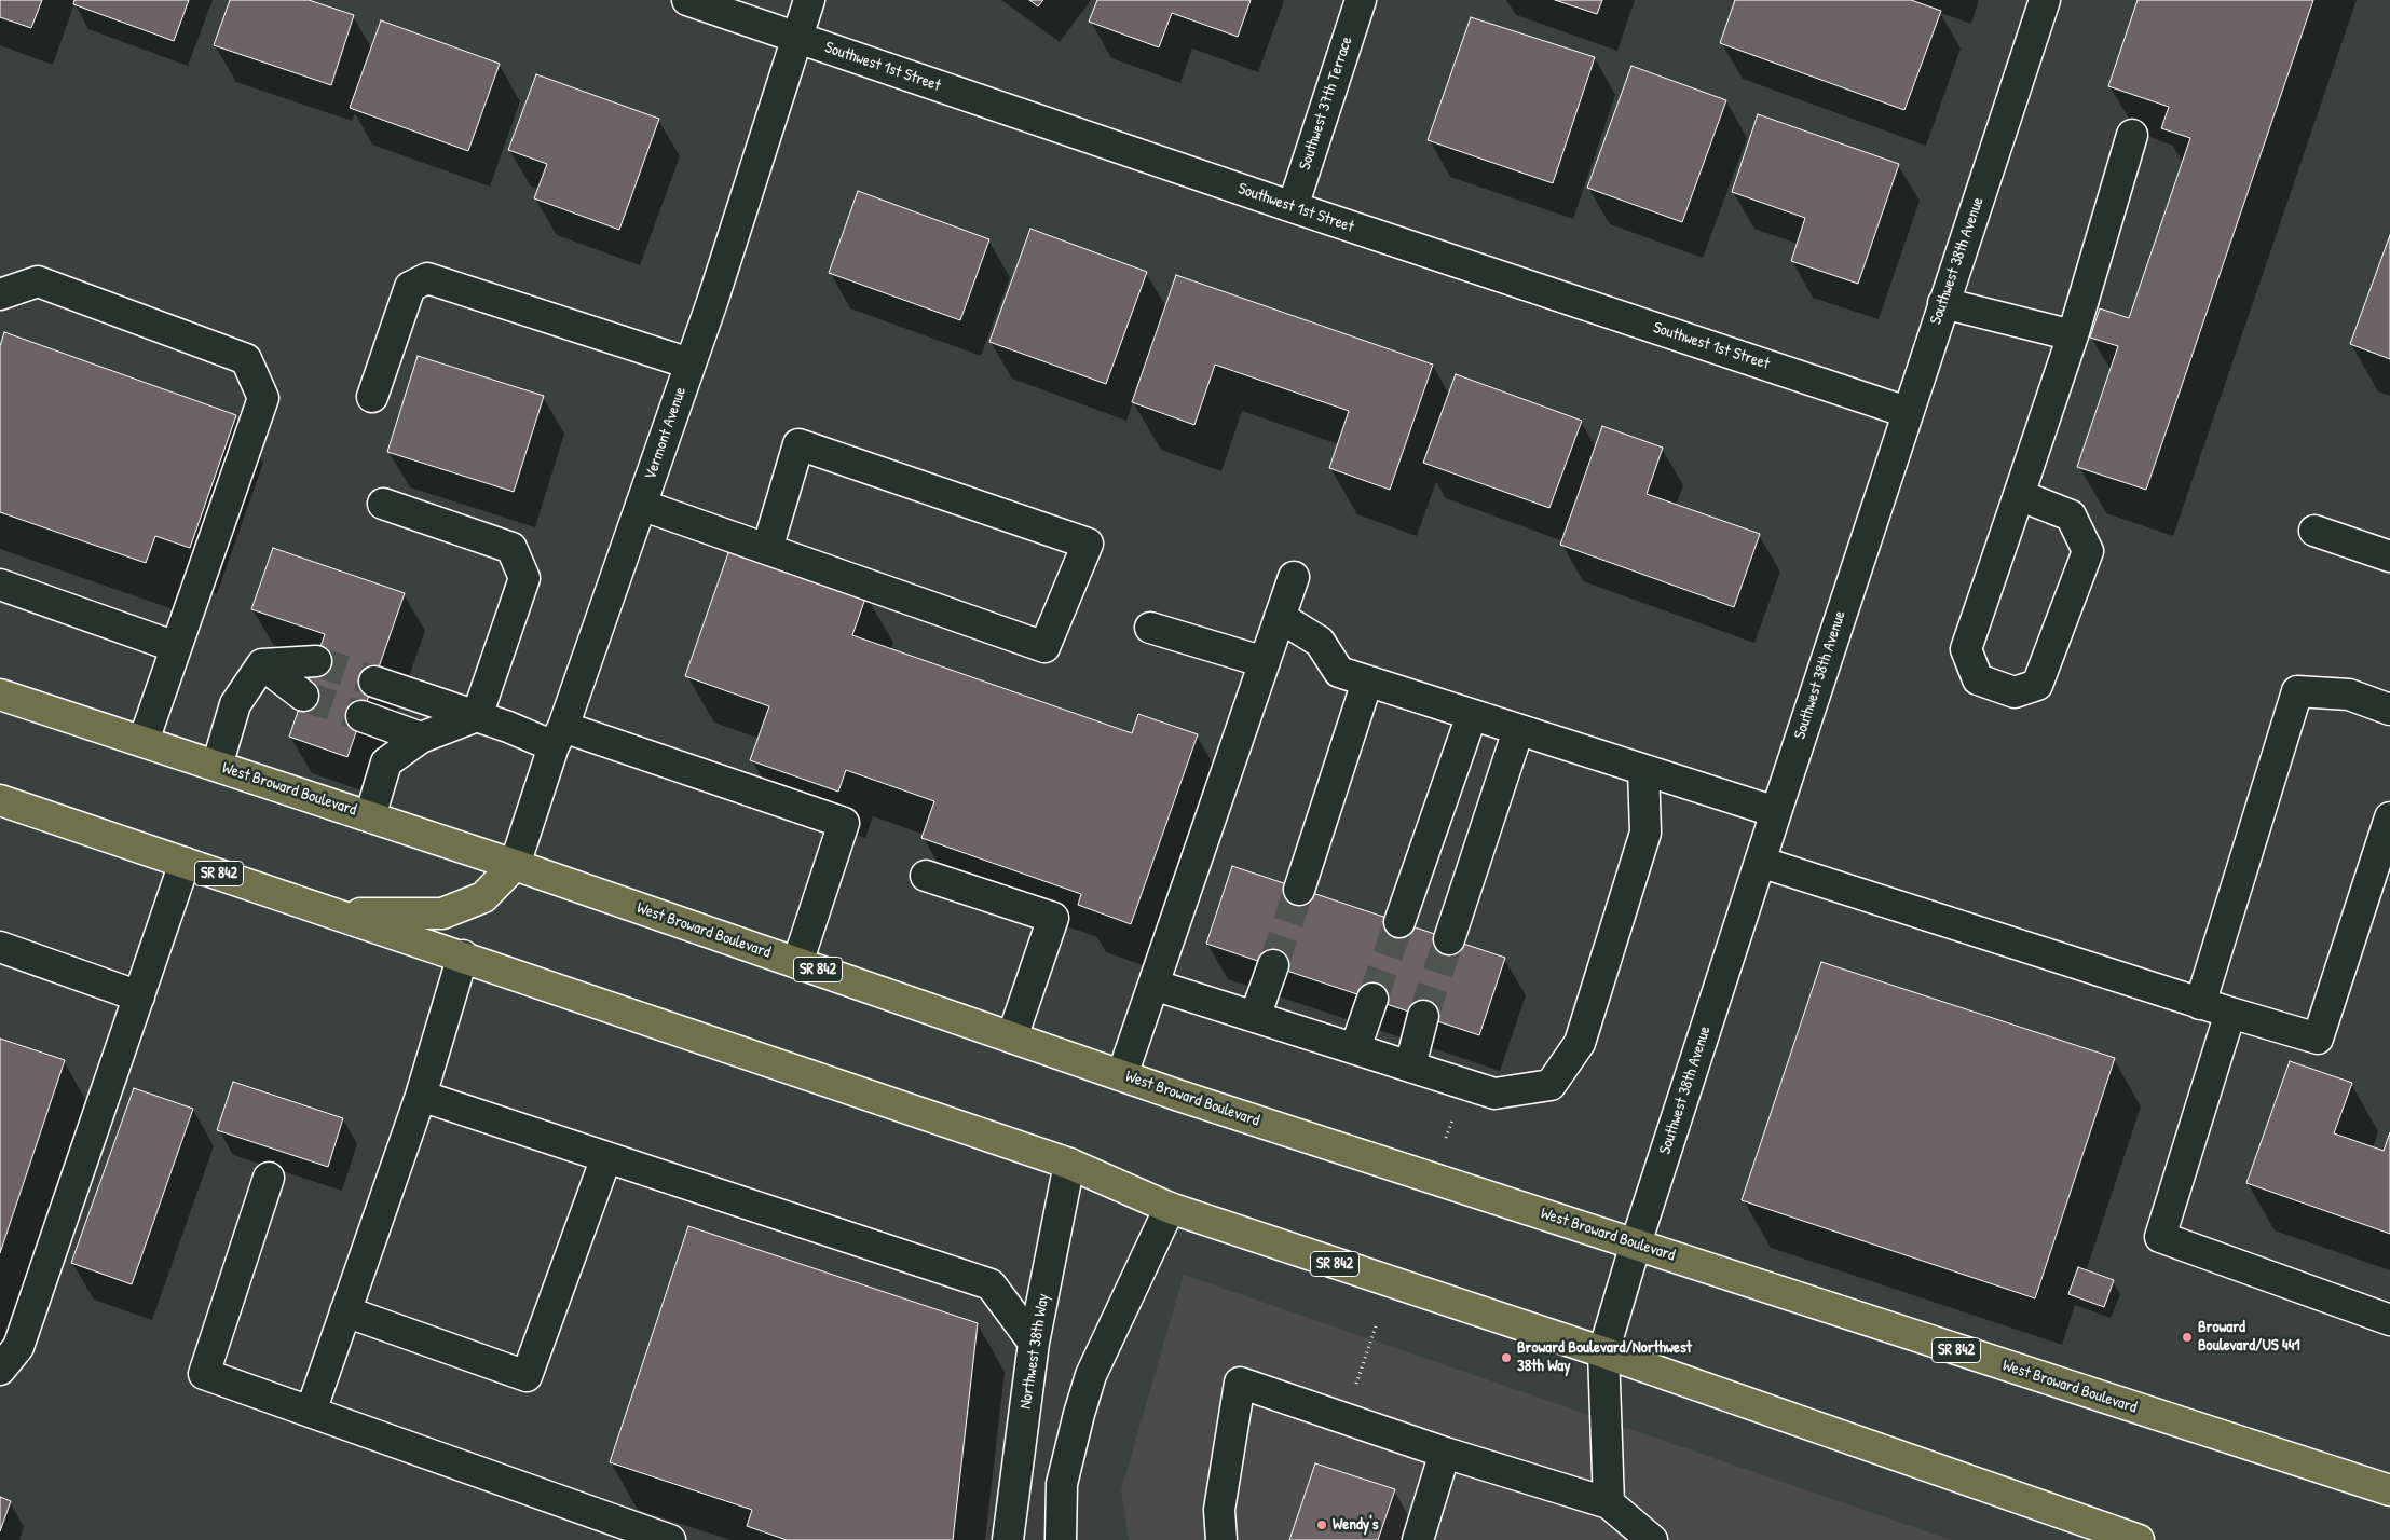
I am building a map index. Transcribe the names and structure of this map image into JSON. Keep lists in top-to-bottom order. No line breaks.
{"streets":{"main road":["West Broward Boulevard","SR 842"],"street":["Southwest 1st Street","Southwest 37th Terrace","Southwest 38th Avenue","Vermont Avenue","Northwest 38th Way"]},"crossings":[["Southwest 1st Street","Southwest 37th Terrace"],["Southwest 1st Street","Southwest 38th Avenue"],["Southwest 1st Street","Vermont Avenue"],["Southwest 38th Avenue","West Broward Boulevard"],["Southwest 38th Avenue","SR 842"],["Vermont Avenue","West Broward Boulevard"],["SR 842","Northwest 38th Way"]],"places":["Broward Boulevard/US 441","Broward Boulevard/Northwest 38th Way","Wendy's"]}
